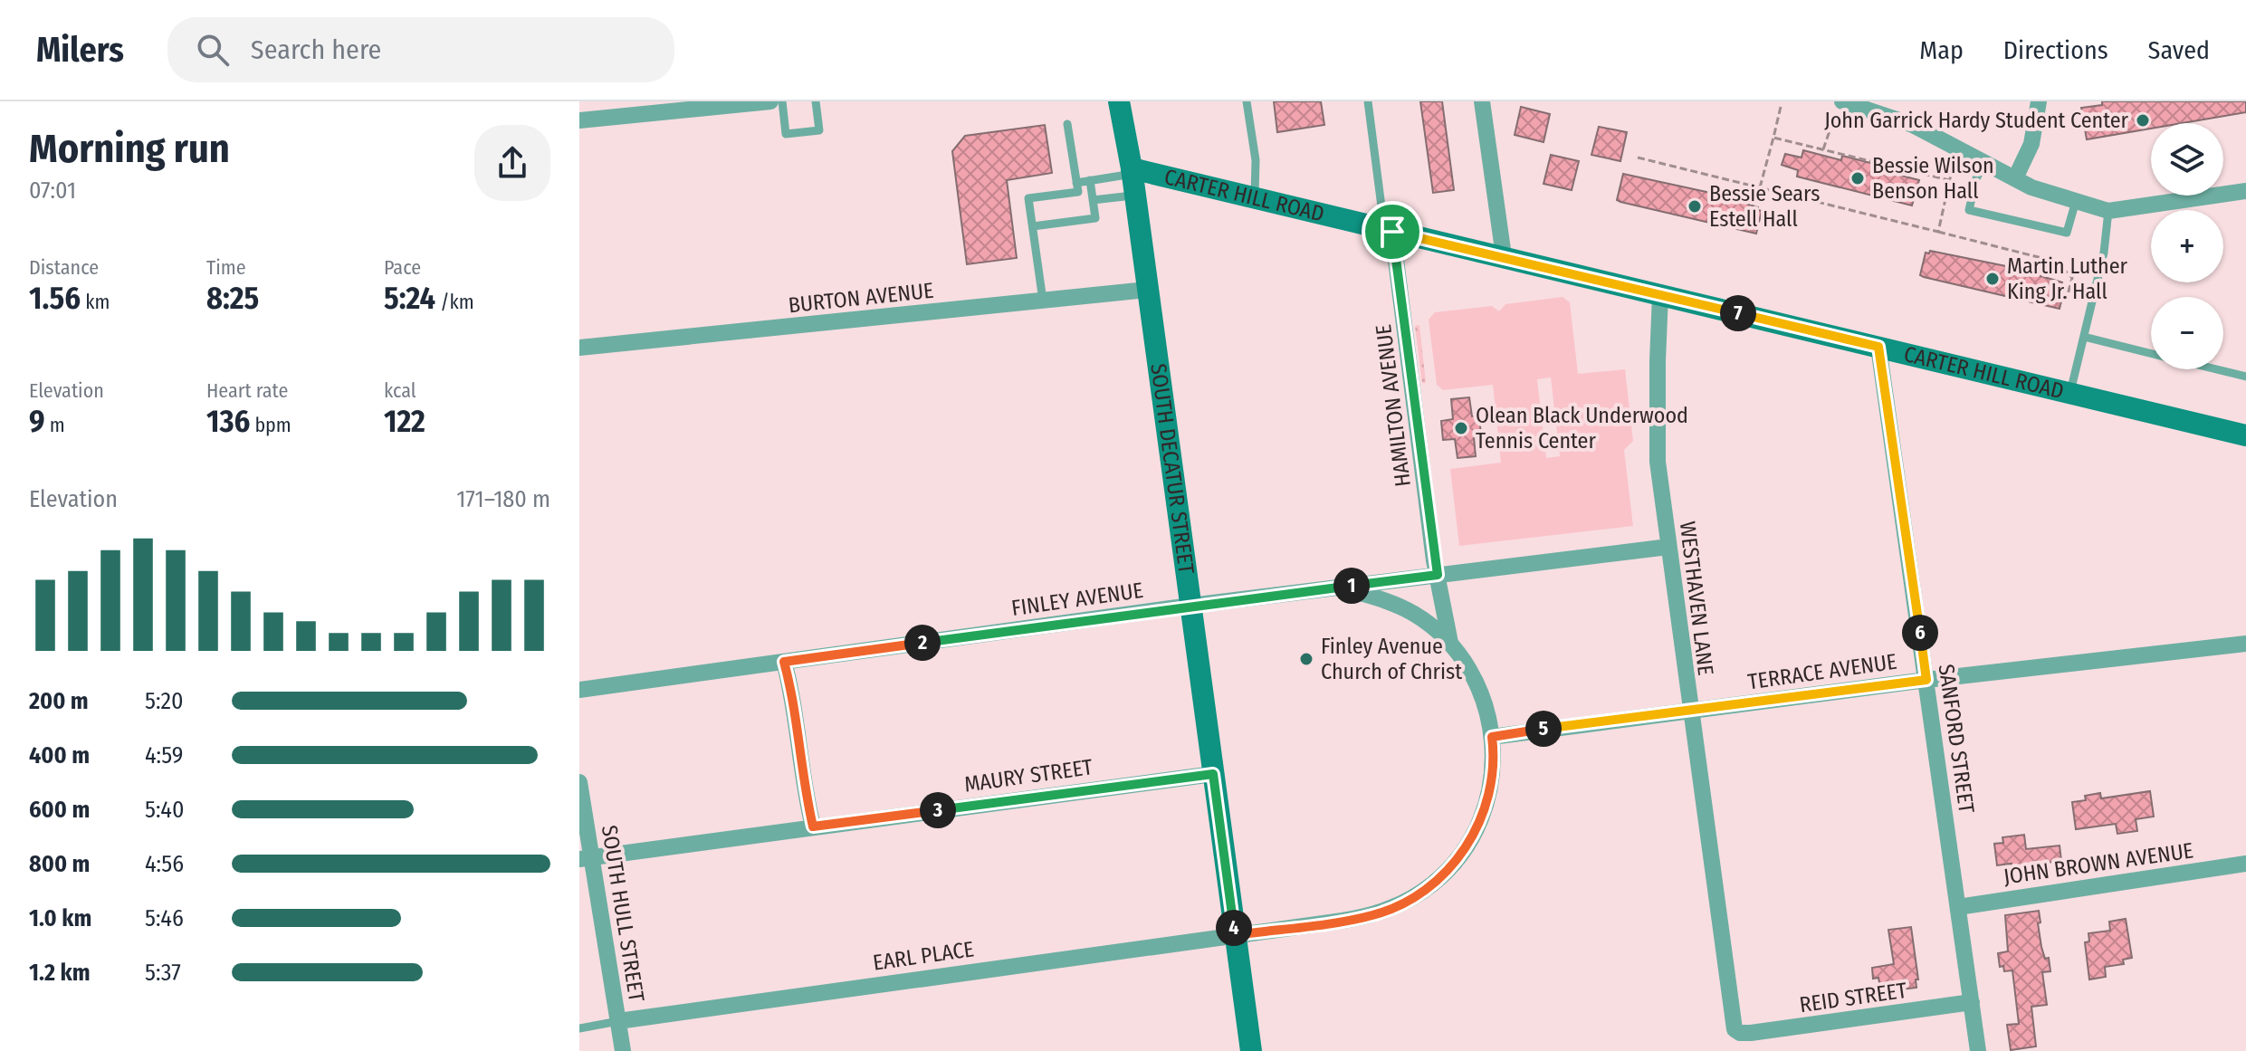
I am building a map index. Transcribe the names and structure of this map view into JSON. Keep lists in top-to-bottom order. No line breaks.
{"streets":{"main road":["CARTER HILL ROAD","SOUTH DECATUR STREET"],"street":["BURTON AVENUE","HAMILTON AVENUE","WESTHAVEN LANE","FINLEY AVENUE","TERRACE AVENUE","SANFORD STREET","MAURY STREET","JOHN BROWN AVENUE","SOUTH HULL STREET","EARL PLACE","REID STREET"]},"crossings":[["CARTER HILL ROAD","HAMILTON AVENUE"],["CARTER HILL ROAD","SOUTH DECATUR STREET"],["CARTER HILL ROAD","WESTHAVEN LANE"],["CARTER HILL ROAD","SANFORD STREET"],["BURTON AVENUE","SOUTH DECATUR STREET"],["HAMILTON AVENUE","FINLEY AVENUE"],["HAMILTON AVENUE","EARL PLACE"],["SOUTH DECATUR STREET","FINLEY AVENUE"],["SOUTH DECATUR STREET","MAURY STREET"],["SOUTH DECATUR STREET","EARL PLACE"],["WESTHAVEN LANE","FINLEY AVENUE"],["WESTHAVEN LANE","TERRACE AVENUE"],["WESTHAVEN LANE","REID STREET"],["TERRACE AVENUE","SANFORD STREET"],["TERRACE AVENUE","EARL PLACE"],["SANFORD STREET","JOHN BROWN AVENUE"],["SANFORD STREET","REID STREET"],["MAURY STREET","SOUTH HULL STREET"],["SOUTH HULL STREET","EARL PLACE"]],"places":["John Garrick Hardy Student Center","Bessie Wilson Benson Hall","Bessie Sears Estell Hall","Martin Luther King Jr. Hall","Olean Black Underwood Tennis Center","Finley Avenue Church of Christ"],"page":{"header":"Milers","search":"Search here","nav":["Map","Directions","Saved"],"heading":["Morning run","07:01"],"map_buttons":["+","−"],"stats":[["Distance","1.56 km"],["Time","8:25"],["Pace","5:24 /km"],["Elevation","9 m"],["Heart rate","136 bpm"],["kcal","122"]],"pins":["7","1","6","2","5","3","4"],"chart":["Elevation","171–180 m"],"list":[{"name":"200 m","note":"5:20"},{"name":"400 m","note":"4:59"},{"name":"600 m","note":"5:40"},{"name":"800 m","note":"4:56"},{"name":"1.0 km","note":"5:46"},{"name":"1.2 km","note":"5:37"}]}}
